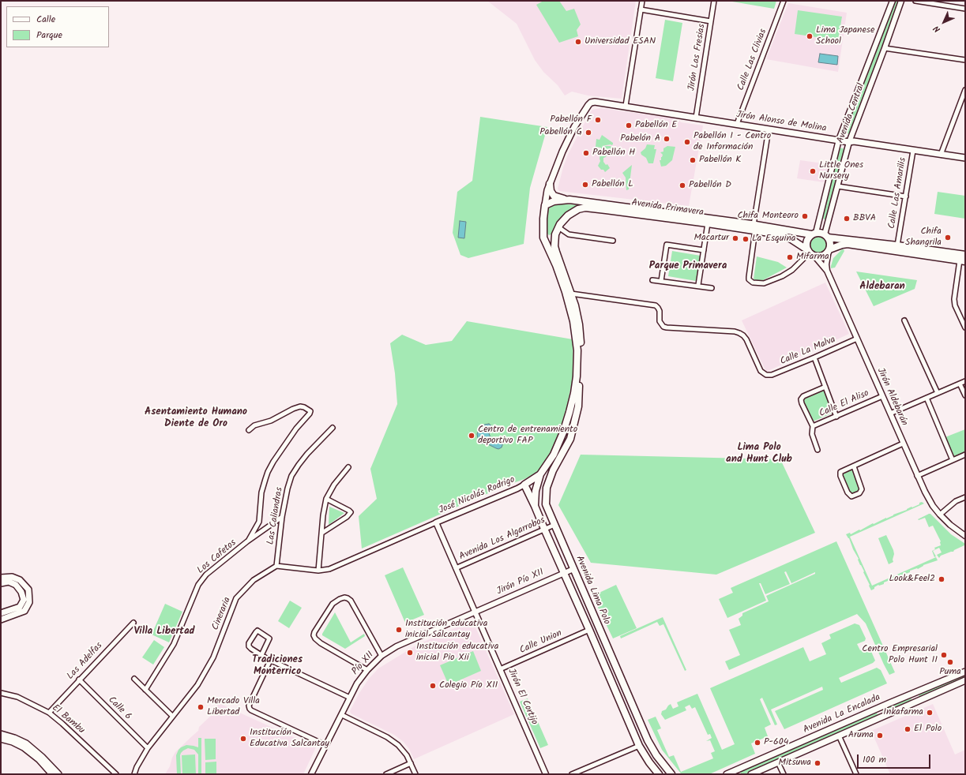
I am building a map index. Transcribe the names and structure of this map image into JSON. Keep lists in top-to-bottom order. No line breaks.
{"streets":{"main road":["Jirón Alonso de Molina","Avenida Primavera","Avenida Lima Polo","Avenida La Encalada"],"street":["Jirón Las Fresias","Calle Las Clivias","Avenida Central","Calle Las Amarilis","Calle La Malva","Jirón Aldebarán","Calle El Aliso","José Nicolás Rodrigo","Las Caliandras","Avenida Los Algarrobos","Los Cafetos","Jirón Pío XII","Cineraria","Calle Union","Las Adelfas","Pío XII","Jirón El Cortijo","Calle 6","El Bambu"]},"crossings":[["Jirón Las Fresias","Jirón Alonso de Molina"],["Calle Las Clivias","Jirón Alonso de Molina"],["Avenida Central","Jirón Alonso de Molina"],["Avenida Central","Avenida Primavera"],["Avenida Central","Jirón Aldebarán"],["Jirón Alonso de Molina","Calle Las Amarilis"],["Avenida Primavera","Calle La Malva"],["Avenida Primavera","Jirón Aldebarán"],["Avenida Primavera","Avenida Lima Polo"],["Calle La Malva","Jirón Aldebarán"],["Calle La Malva","Avenida Lima Polo"],["Jirón Aldebarán","Calle El Aliso"],["José Nicolás Rodrigo","Avenida Lima Polo"],["José Nicolás Rodrigo","Jirón El Cortijo"],["Las Caliandras","Los Cafetos"],["Las Caliandras","Cineraria"],["Avenida Los Algarrobos","Avenida Lima Polo"],["Avenida Los Algarrobos","Jirón El Cortijo"],["Jirón Pío XII","Avenida Lima Polo"],["Jirón Pío XII","Pío XII"],["Jirón Pío XII","Jirón El Cortijo"],["Avenida Lima Polo","Calle Union"],["Cineraria","Calle 6"],["Calle Union","Jirón El Cortijo"],["Las Adelfas","Calle 6"],["Las Adelfas","El Bambu"],["Pío XII","Jirón El Cortijo"]],"districts":["Parque Primavera","Aldebaran","Asentamiento Humano Diente de Oro","Lima Polo and Hunt Club","Villa Libertad","Tradiciones Monterrico"],"places":["Lima Japanese School","Universidad ESAN","Pabellón F","Pabellón E","Pabellón G","Pabelón A","Pabellón I - Centro de Información","Pabellón H","Pabellón K","Little Ones Nursery","Pabellón L","Pabellón D","Chifa Monteoro","BBVA","Chifa Shangrila","Macartur","La Esquina","Mifarma","Centro de entrenamiento deportivo FAP","Look&Feel2","Institución educativa inicial Salcantay","Institución educativa inicial Pio Xii","Centro Empresarial Polo Hunt II","Puma","Colegio Pío XII","Mercado Villa Libertad","Inkafarma","El Polo","Aruma","Institución Educativa Salcantay","P-604","Mitsuwa"],"legend":["Calle","Parque"],"scale_bar":"100 m","north":"bottom left"}
